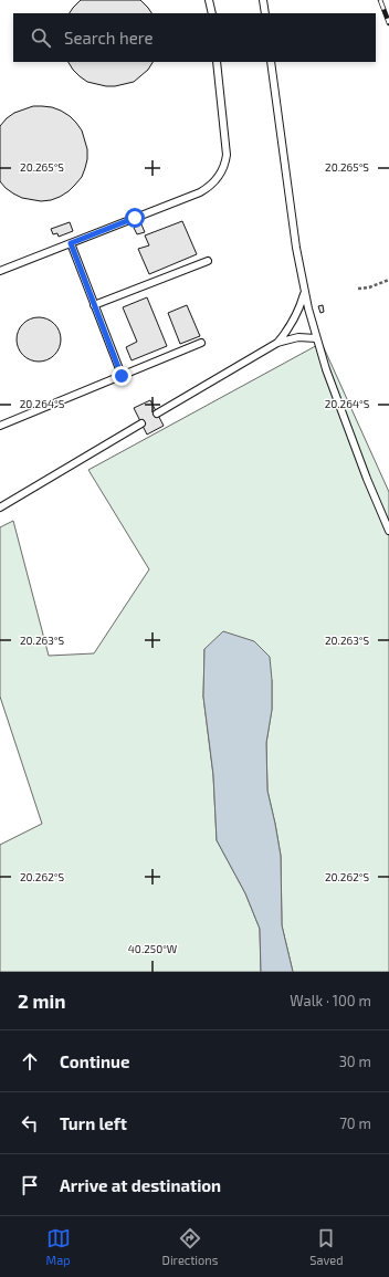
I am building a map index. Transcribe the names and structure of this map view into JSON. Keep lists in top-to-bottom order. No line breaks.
{"page":{"search":"Search here","heading":["2 min","Walk · 100 m"],"list":[["Continue","30 m"],["Turn left","70 m"],"Arrive at destination"],"nav":["Map","Directions","Saved"]},"coordinates":["20.265°S","20.264°S","20.263°S","20.262°S","40.250°W"]}
